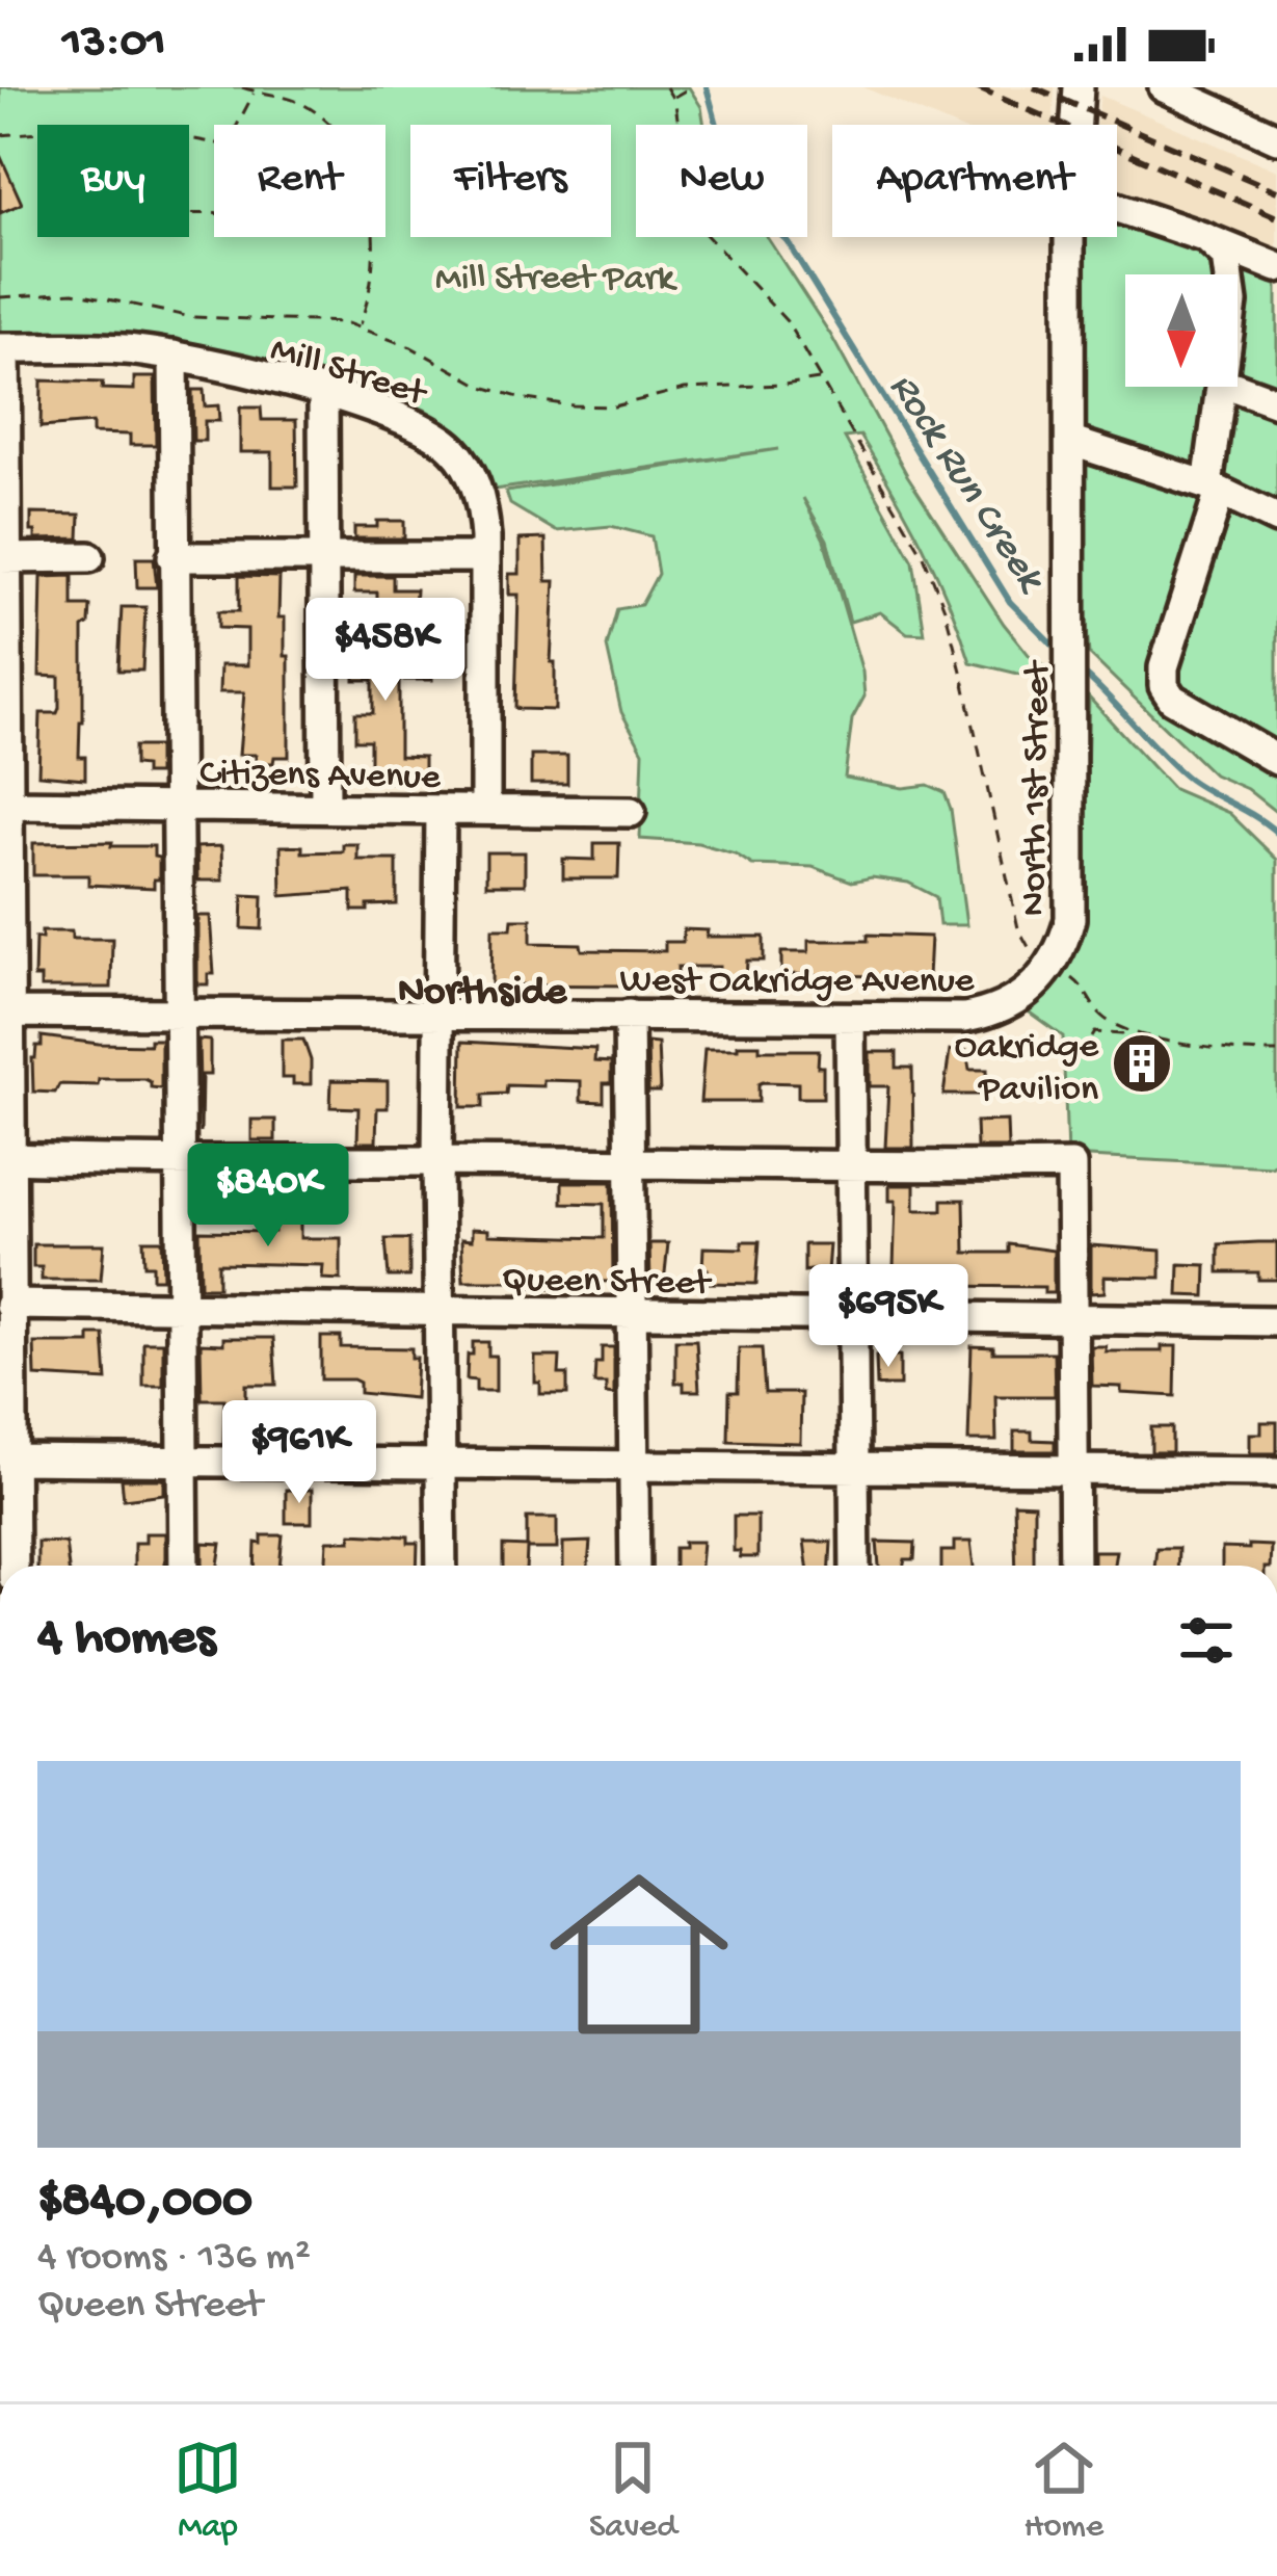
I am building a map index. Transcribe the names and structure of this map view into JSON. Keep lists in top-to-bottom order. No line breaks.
{"streets":{"street":["Mill Street","Citizens Avenue","North 1st Street","West Oakridge Avenue","Queen Street"]},"crossings":[["Mill Street","Citizens Avenue"],["North 1st Street","West Oakridge Avenue"]],"districts":["Northside"],"water":["Rock Run Creek"],"parks":["Mill Street Park"],"places":{"building":["Oakridge Pavilion"]},"north":"bottom","page":{"status":"13:01","chip":["Buy","Rent","Filters","New","Apartment"],"price":["$458K","$840K","$695K","$961K"],"heading":"4 homes","list":[{"name":"$840,000","note":"4 rooms · 136 m² · Queen Street"}],"tabs":["Map","Saved","Home"]}}
